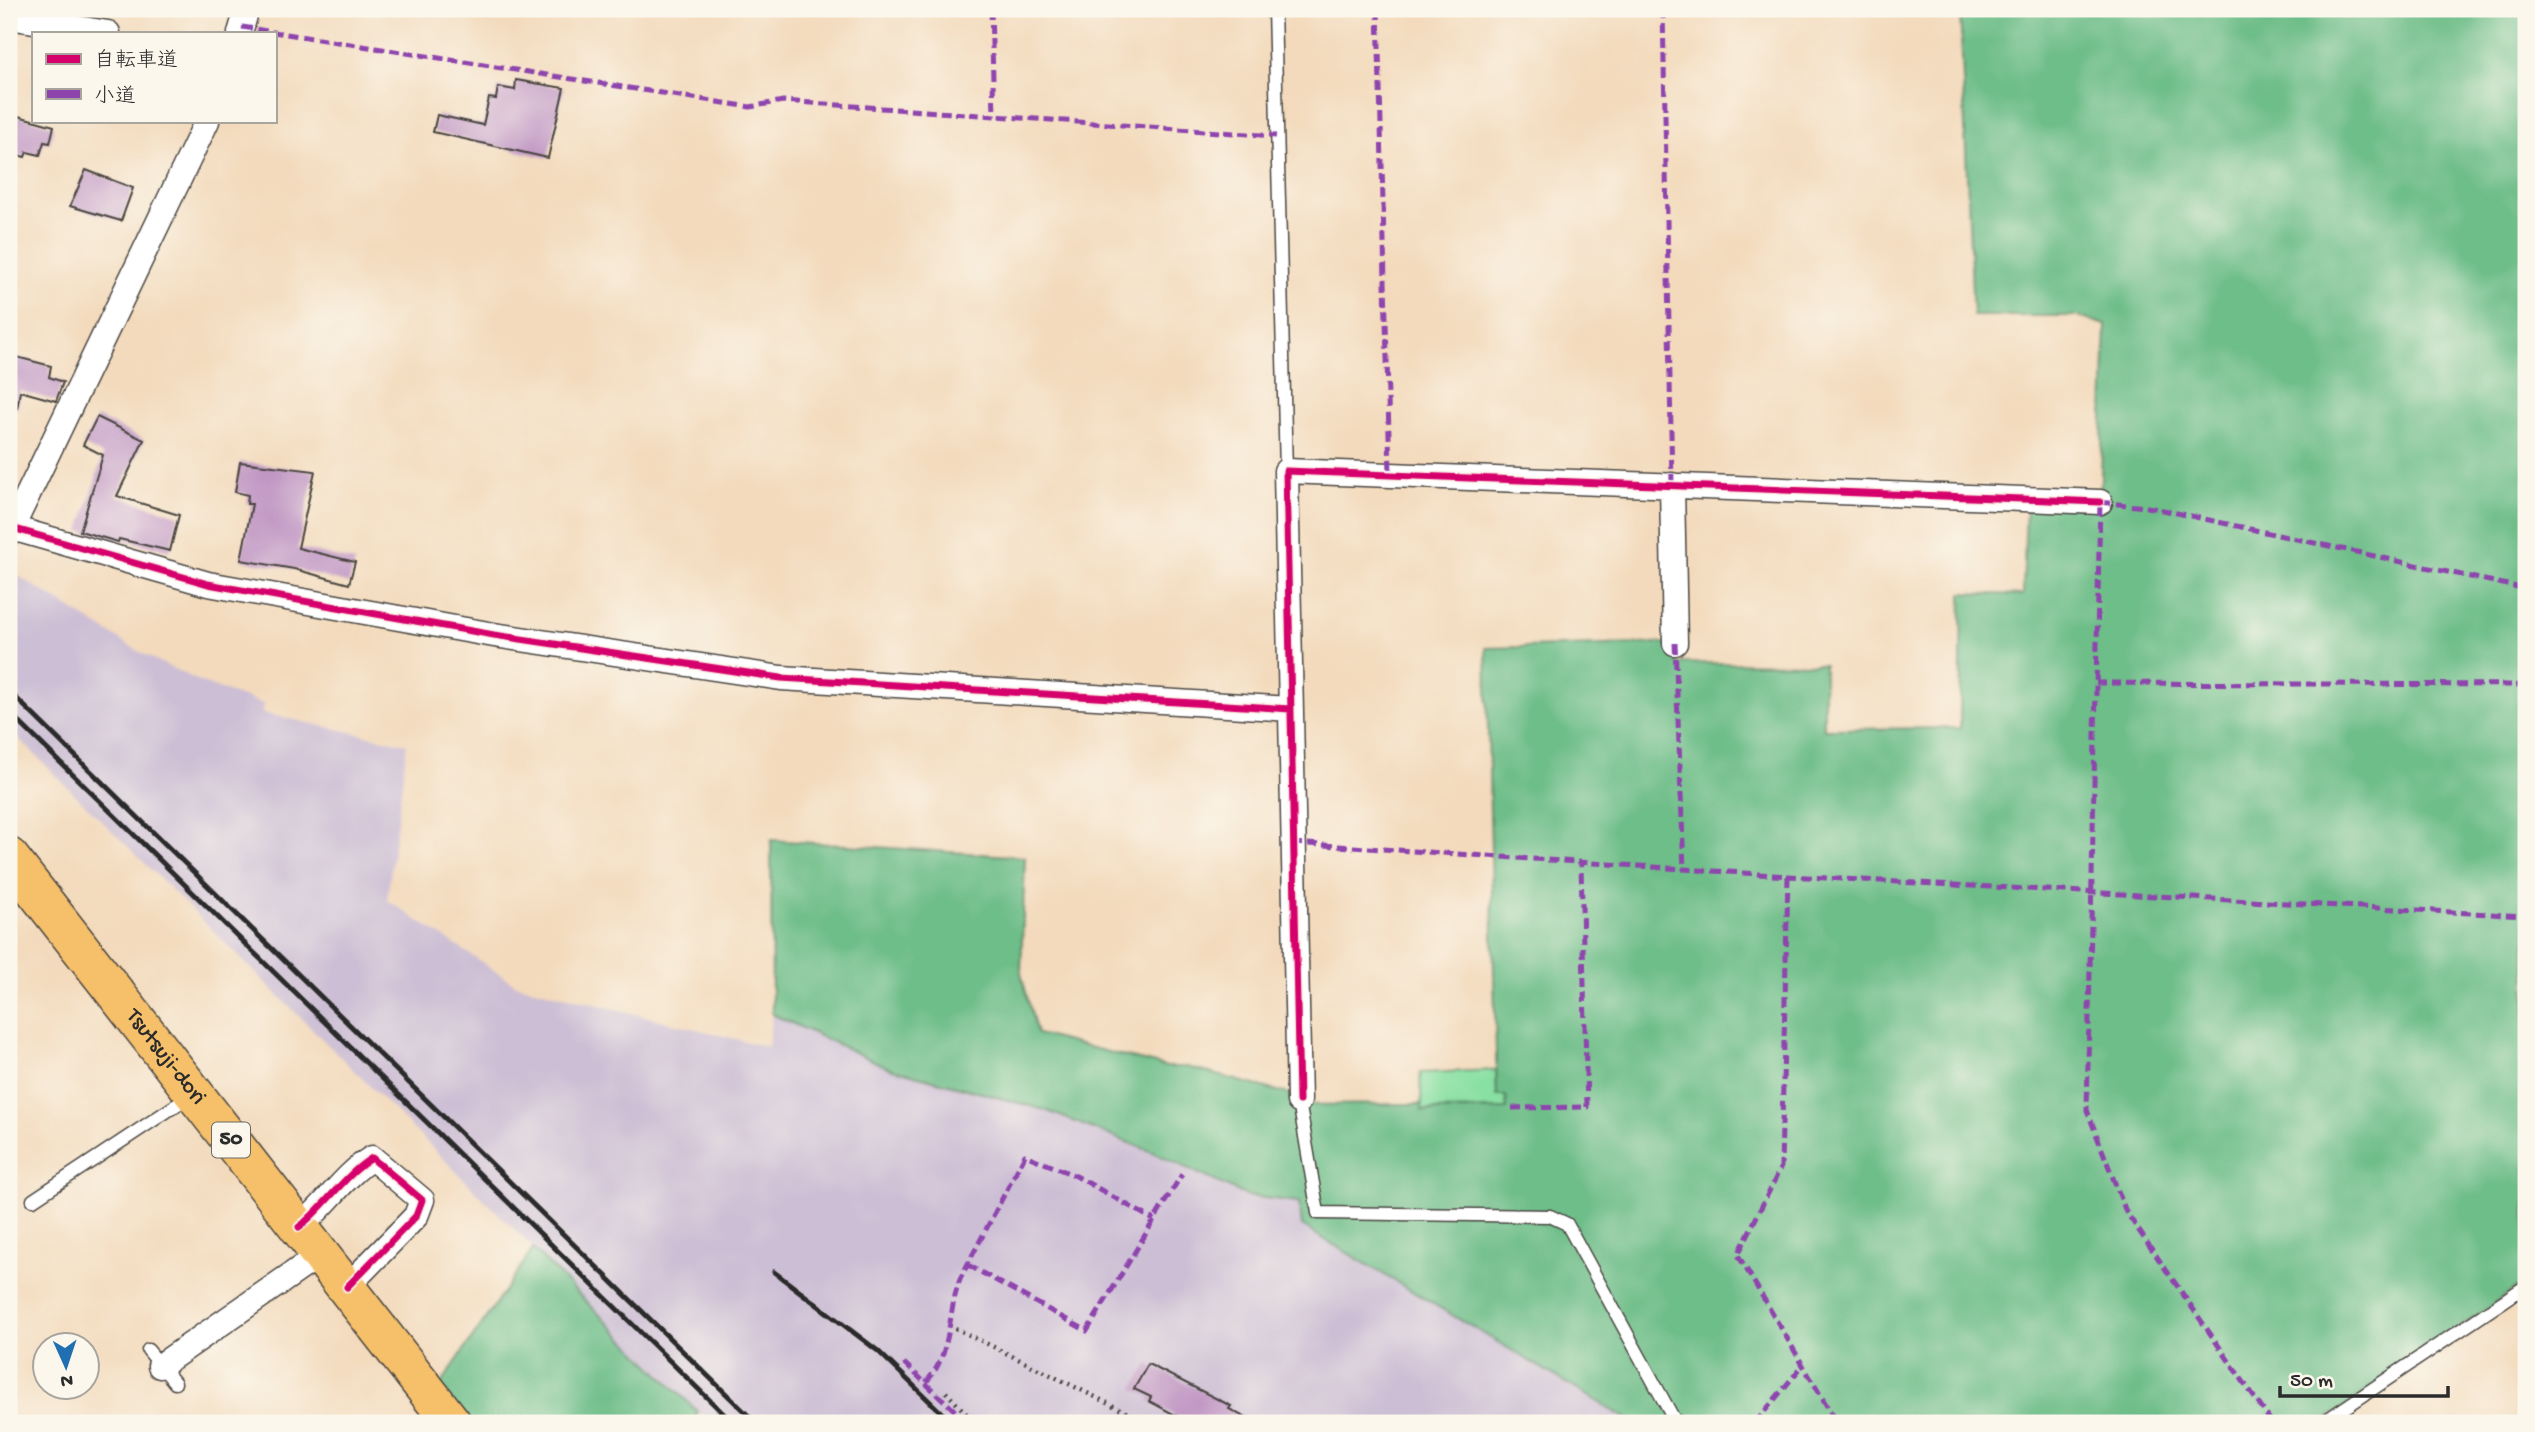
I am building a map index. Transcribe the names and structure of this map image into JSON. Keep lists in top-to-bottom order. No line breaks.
{"streets":{"main road":["Tsutsuji-dori","50"]},"legend":["自転車道","小道"],"scale_bar":"50 m","north":"bottom"}
